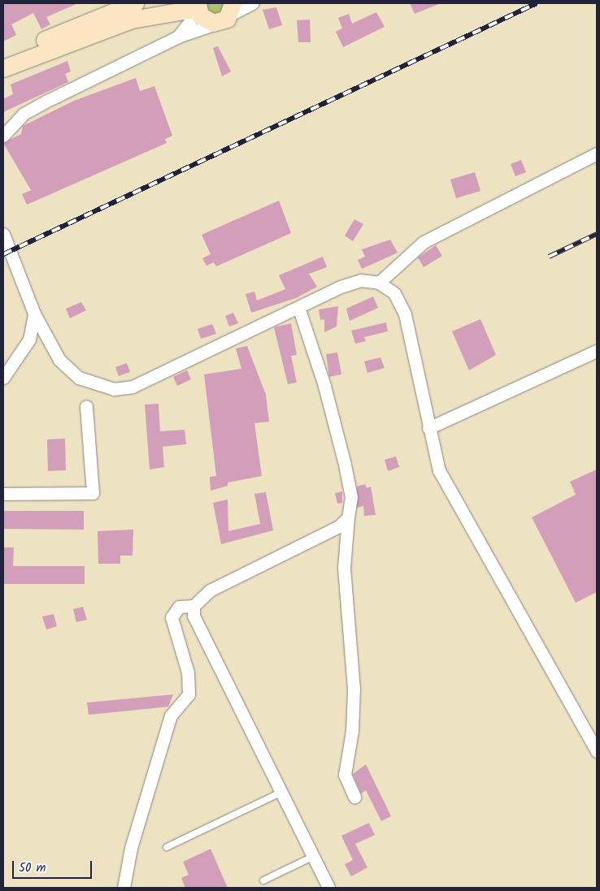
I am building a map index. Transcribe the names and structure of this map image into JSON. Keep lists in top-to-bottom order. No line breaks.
{"scale_bar":"50 m"}
